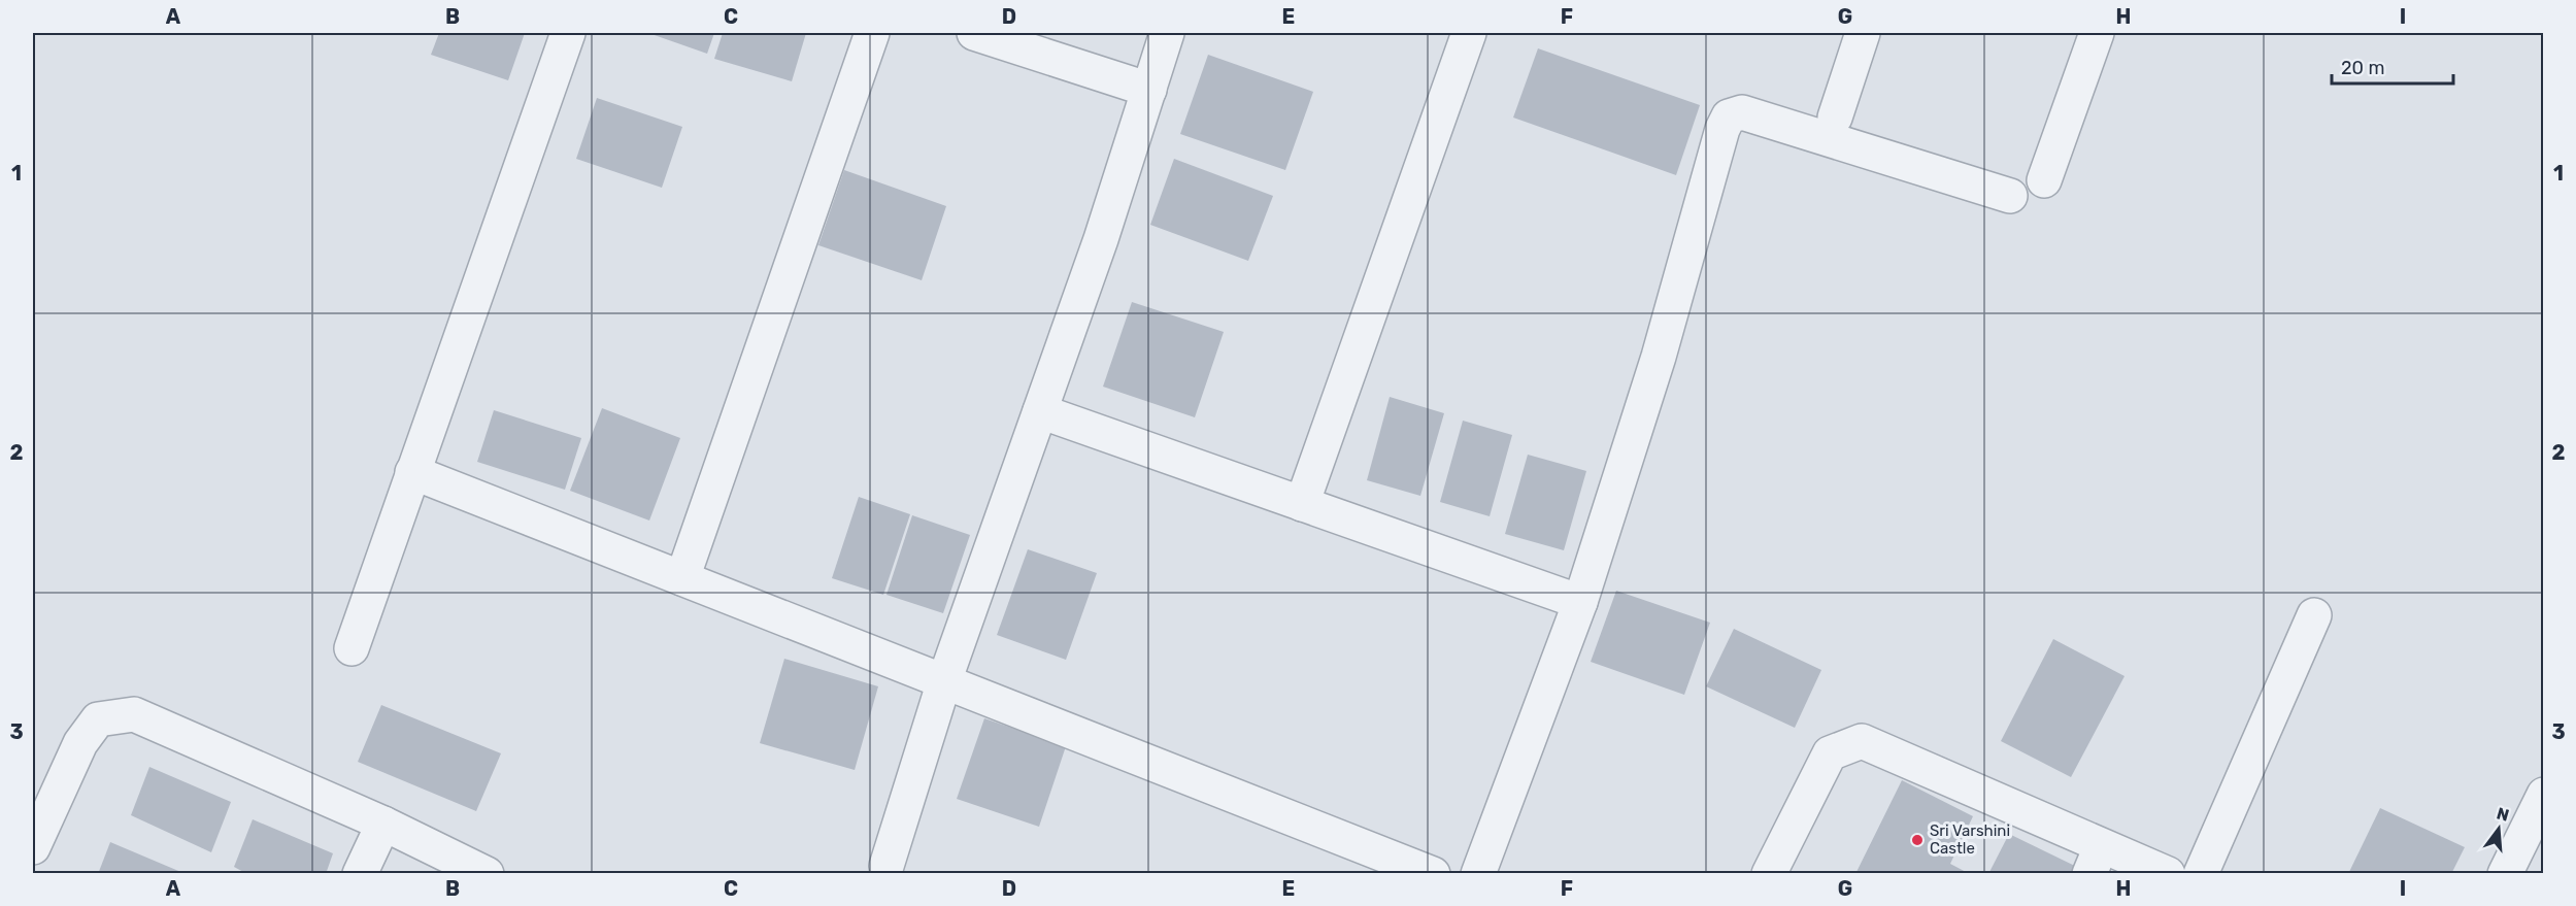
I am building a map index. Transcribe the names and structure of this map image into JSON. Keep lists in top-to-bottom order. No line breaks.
{"places":["Sri Varshini Castle"],"scale_bar":"20 m","north":"top","grid":{"columns":["A","B","C","D","E","F","G","H","I"],"rows":["1","2","3"]}}
